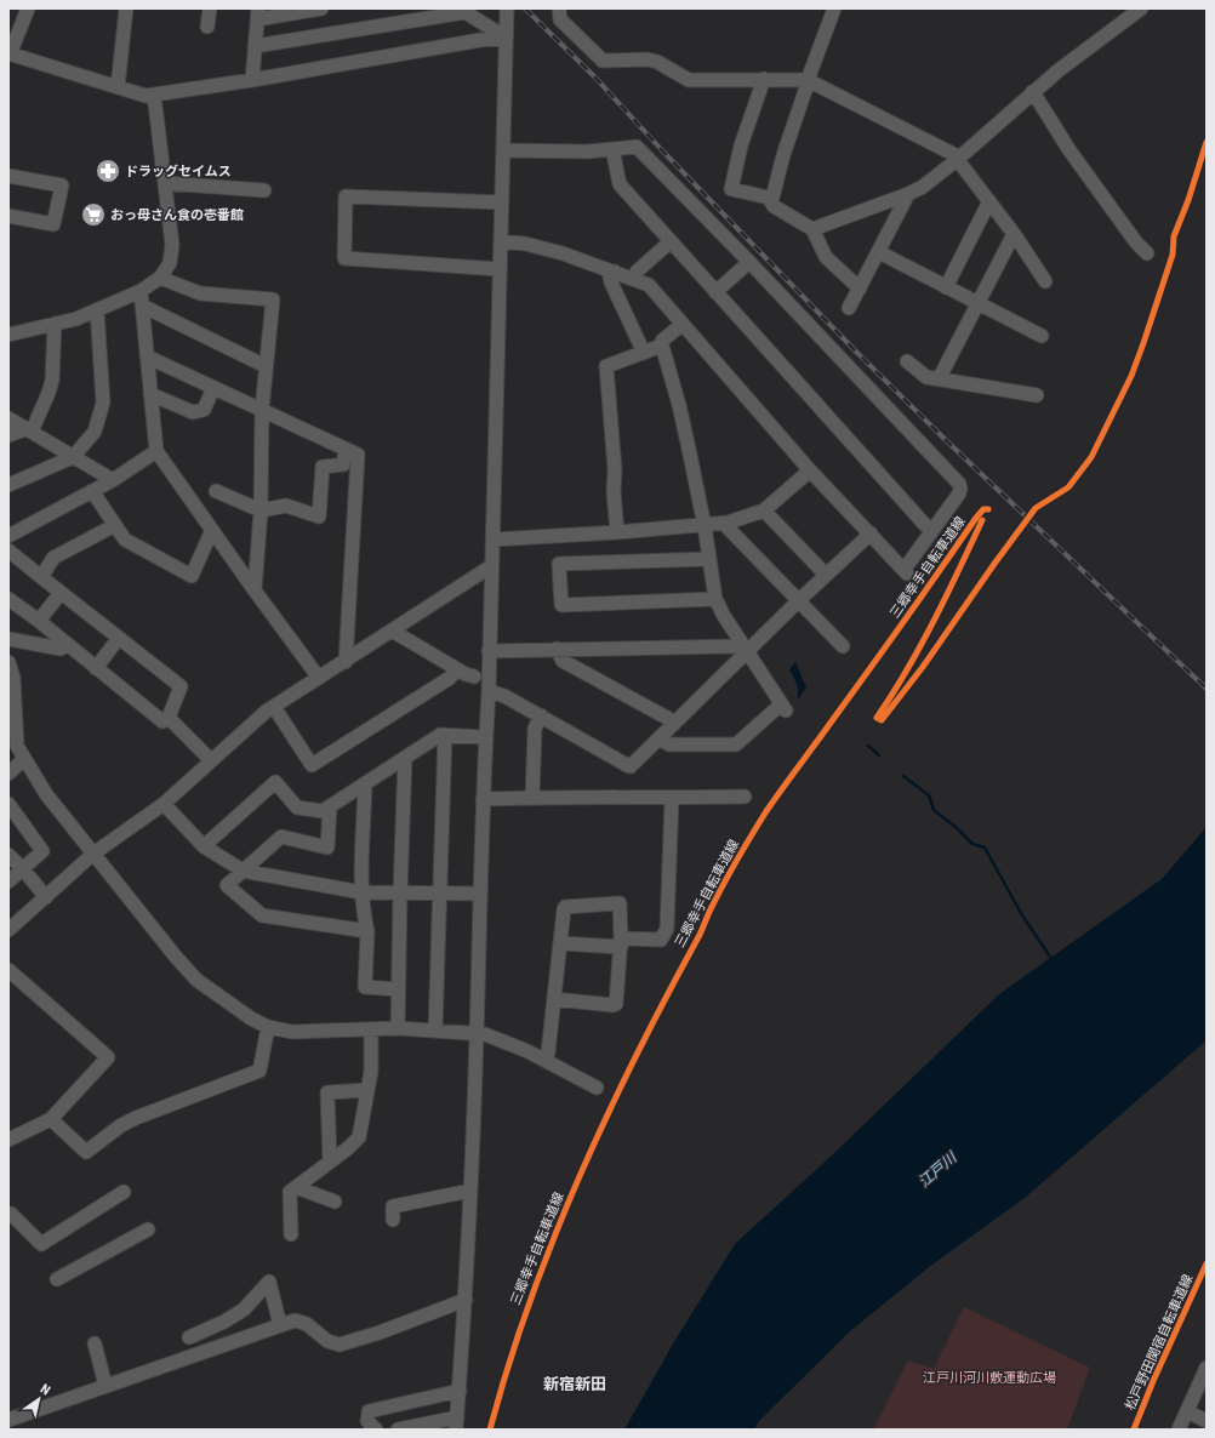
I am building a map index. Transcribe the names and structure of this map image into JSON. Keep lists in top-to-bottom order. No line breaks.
{"streets":{"cycle path":["三郷幸手自転車道線","松戸野田関宿自転車道線"]},"districts":["新宿新田"],"water":["江戸川"],"parks":["江戸川河川敷運動広場"],"places":{"pharmacy":["ドラッグセイムス"],"supermarket":["おっ母さん食の壱番館"]},"north":"top right"}
